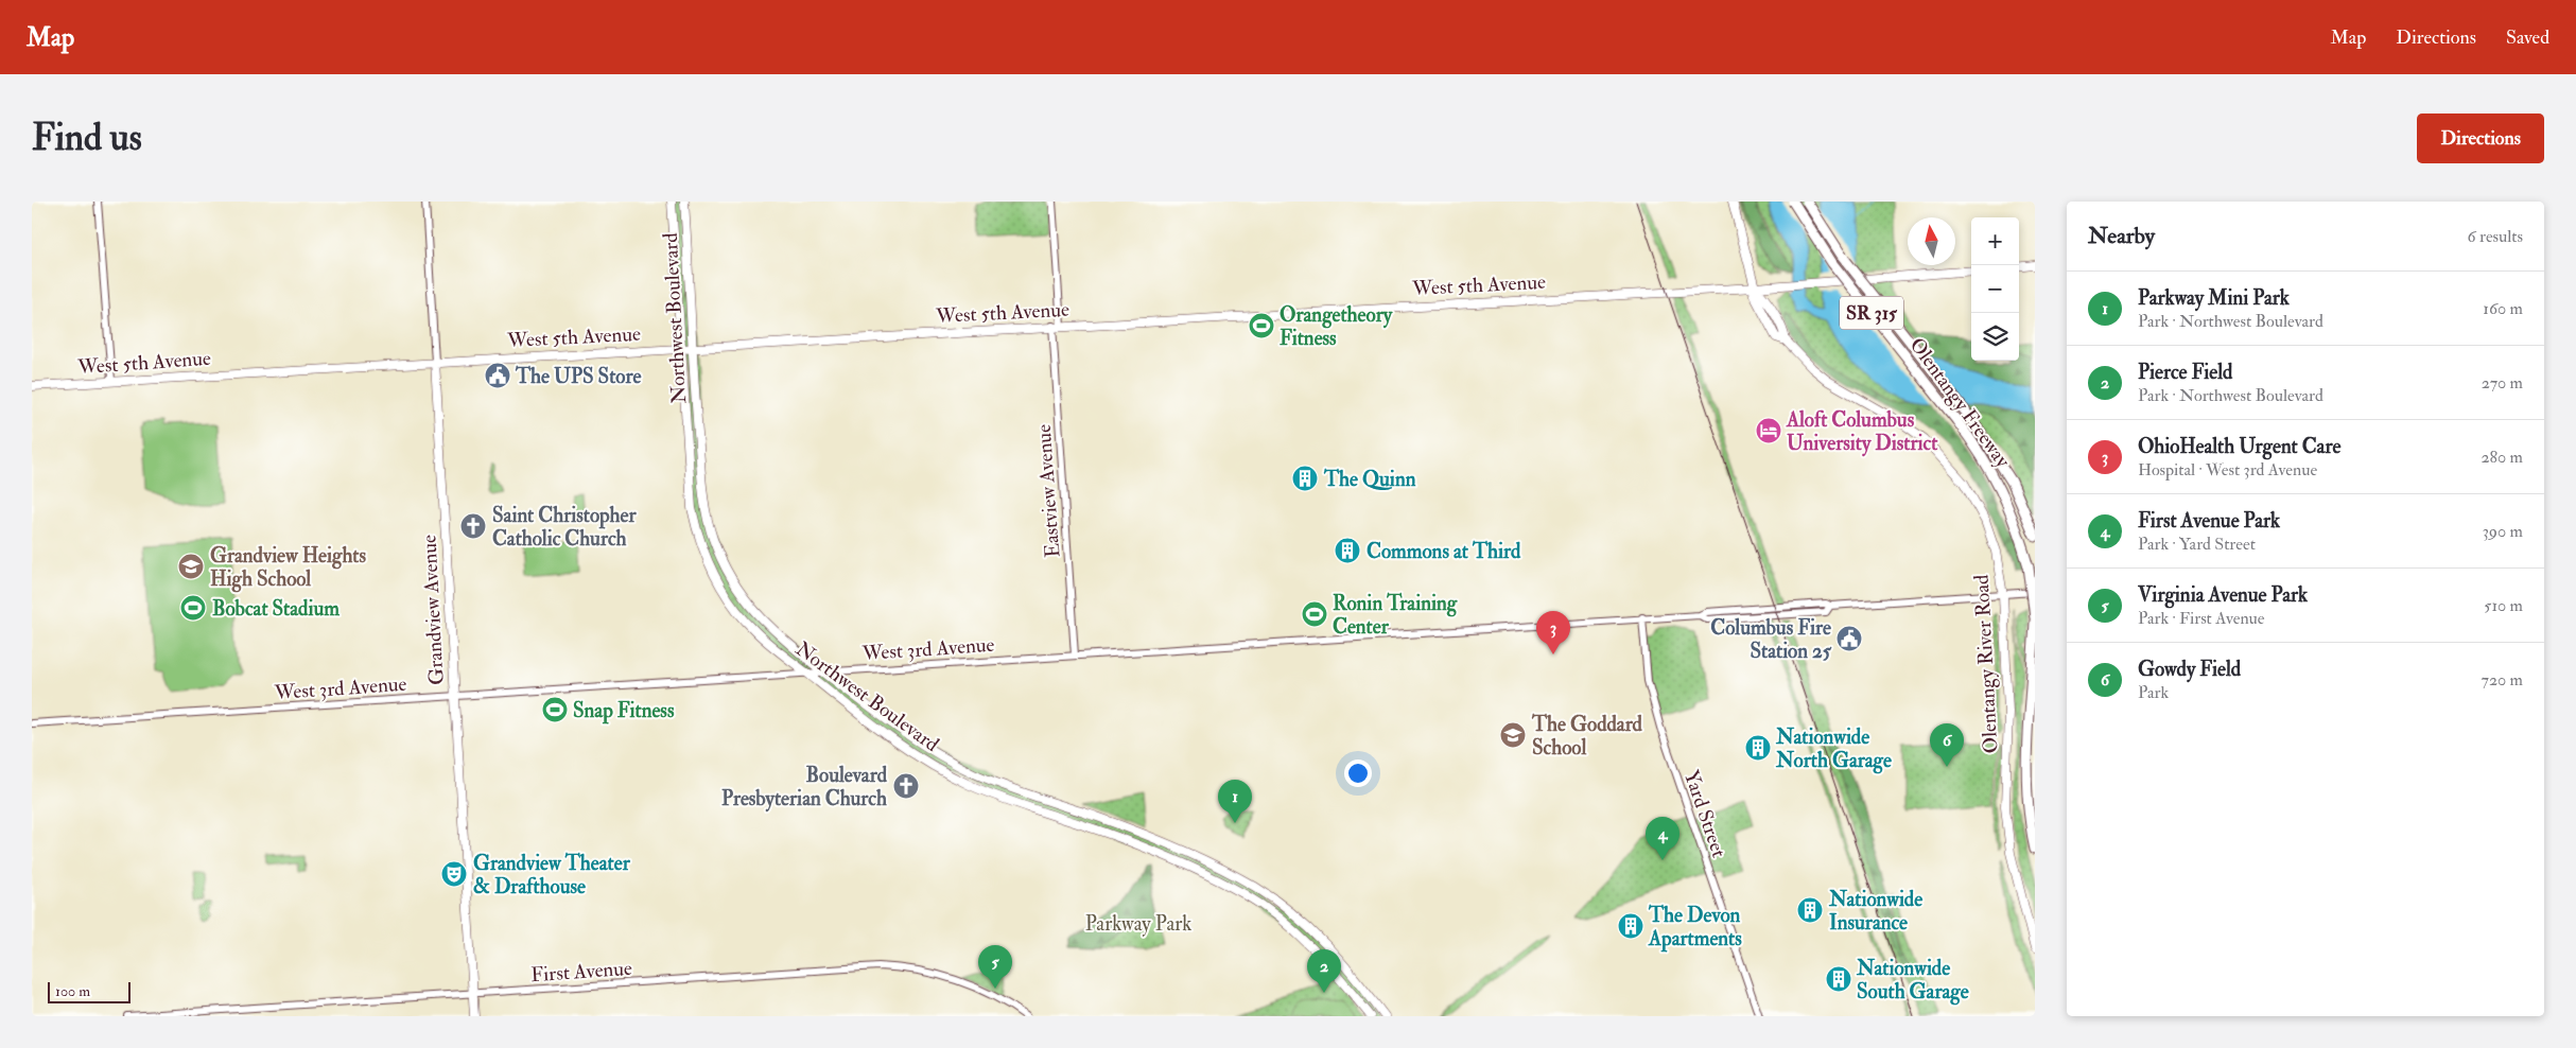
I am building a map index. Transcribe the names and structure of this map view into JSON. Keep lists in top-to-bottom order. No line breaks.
{"streets":{"highway":["SR 315","Olentangy Freeway"],"main road":["West 5th Avenue","Northwest Boulevard","Grandview Avenue","Olentangy River Road"],"street":["Eastview Avenue","West 3rd Avenue","Yard Street","First Avenue"]},"crossings":[["West 5th Avenue","Northwest Boulevard"],["West 5th Avenue","Eastview Avenue"],["West 5th Avenue","Grandview Avenue"],["West 5th Avenue","Olentangy River Road"],["Northwest Boulevard","West 3rd Avenue"],["Eastview Avenue","West 3rd Avenue"],["Grandview Avenue","West 3rd Avenue"],["Grandview Avenue","First Avenue"],["West 3rd Avenue","Olentangy River Road"],["West 3rd Avenue","Yard Street"]],"parks":["Parkway Park"],"places":{"sports":["Orangetheory Fitness","Bobcat Stadium","Ronin Training Center","Snap Fitness"],"public building":["The UPS Store","Columbus Fire Station 25"],"hotel":["Aloft Columbus University District"],"building":["The Quinn","Commons at Third","Nationwide North Garage","Nationwide Insurance","The Devon Apartments","Nationwide South Garage"],"church":["Saint Christopher Catholic Church","Boulevard Presbyterian Church"],"school or university":["Grandview Heights High School","The Goddard School"],"theatre":["Grandview Theater & Drafthouse"]},"scale_bar":"100 m","north":"top","page":{"header":"Map","nav":["Map","Directions","Saved"],"buttons":"Directions","title":"Find us","heading":["Nearby","6 results"],"map_buttons":["+","−"],"list":[{"mark":"1","name":"Parkway Mini Park","note":"Park · Northwest Boulevard","value":"160 m"},{"mark":"2","name":"Pierce Field","note":"Park · Northwest Boulevard","value":"270 m"},{"mark":"3","name":"OhioHealth Urgent Care","note":"Hospital · West 3rd Avenue","value":"280 m"},{"mark":"4","name":"First Avenue Park","note":"Park · Yard Street","value":"390 m"},{"mark":"5","name":"Virginia Avenue Park","note":"Park · First Avenue","value":"510 m"},{"mark":"6","name":"Gowdy Field","note":"Park","value":"720 m"}],"pins":["3","6","1","4","5","2"],"scale":"100 m"}}
